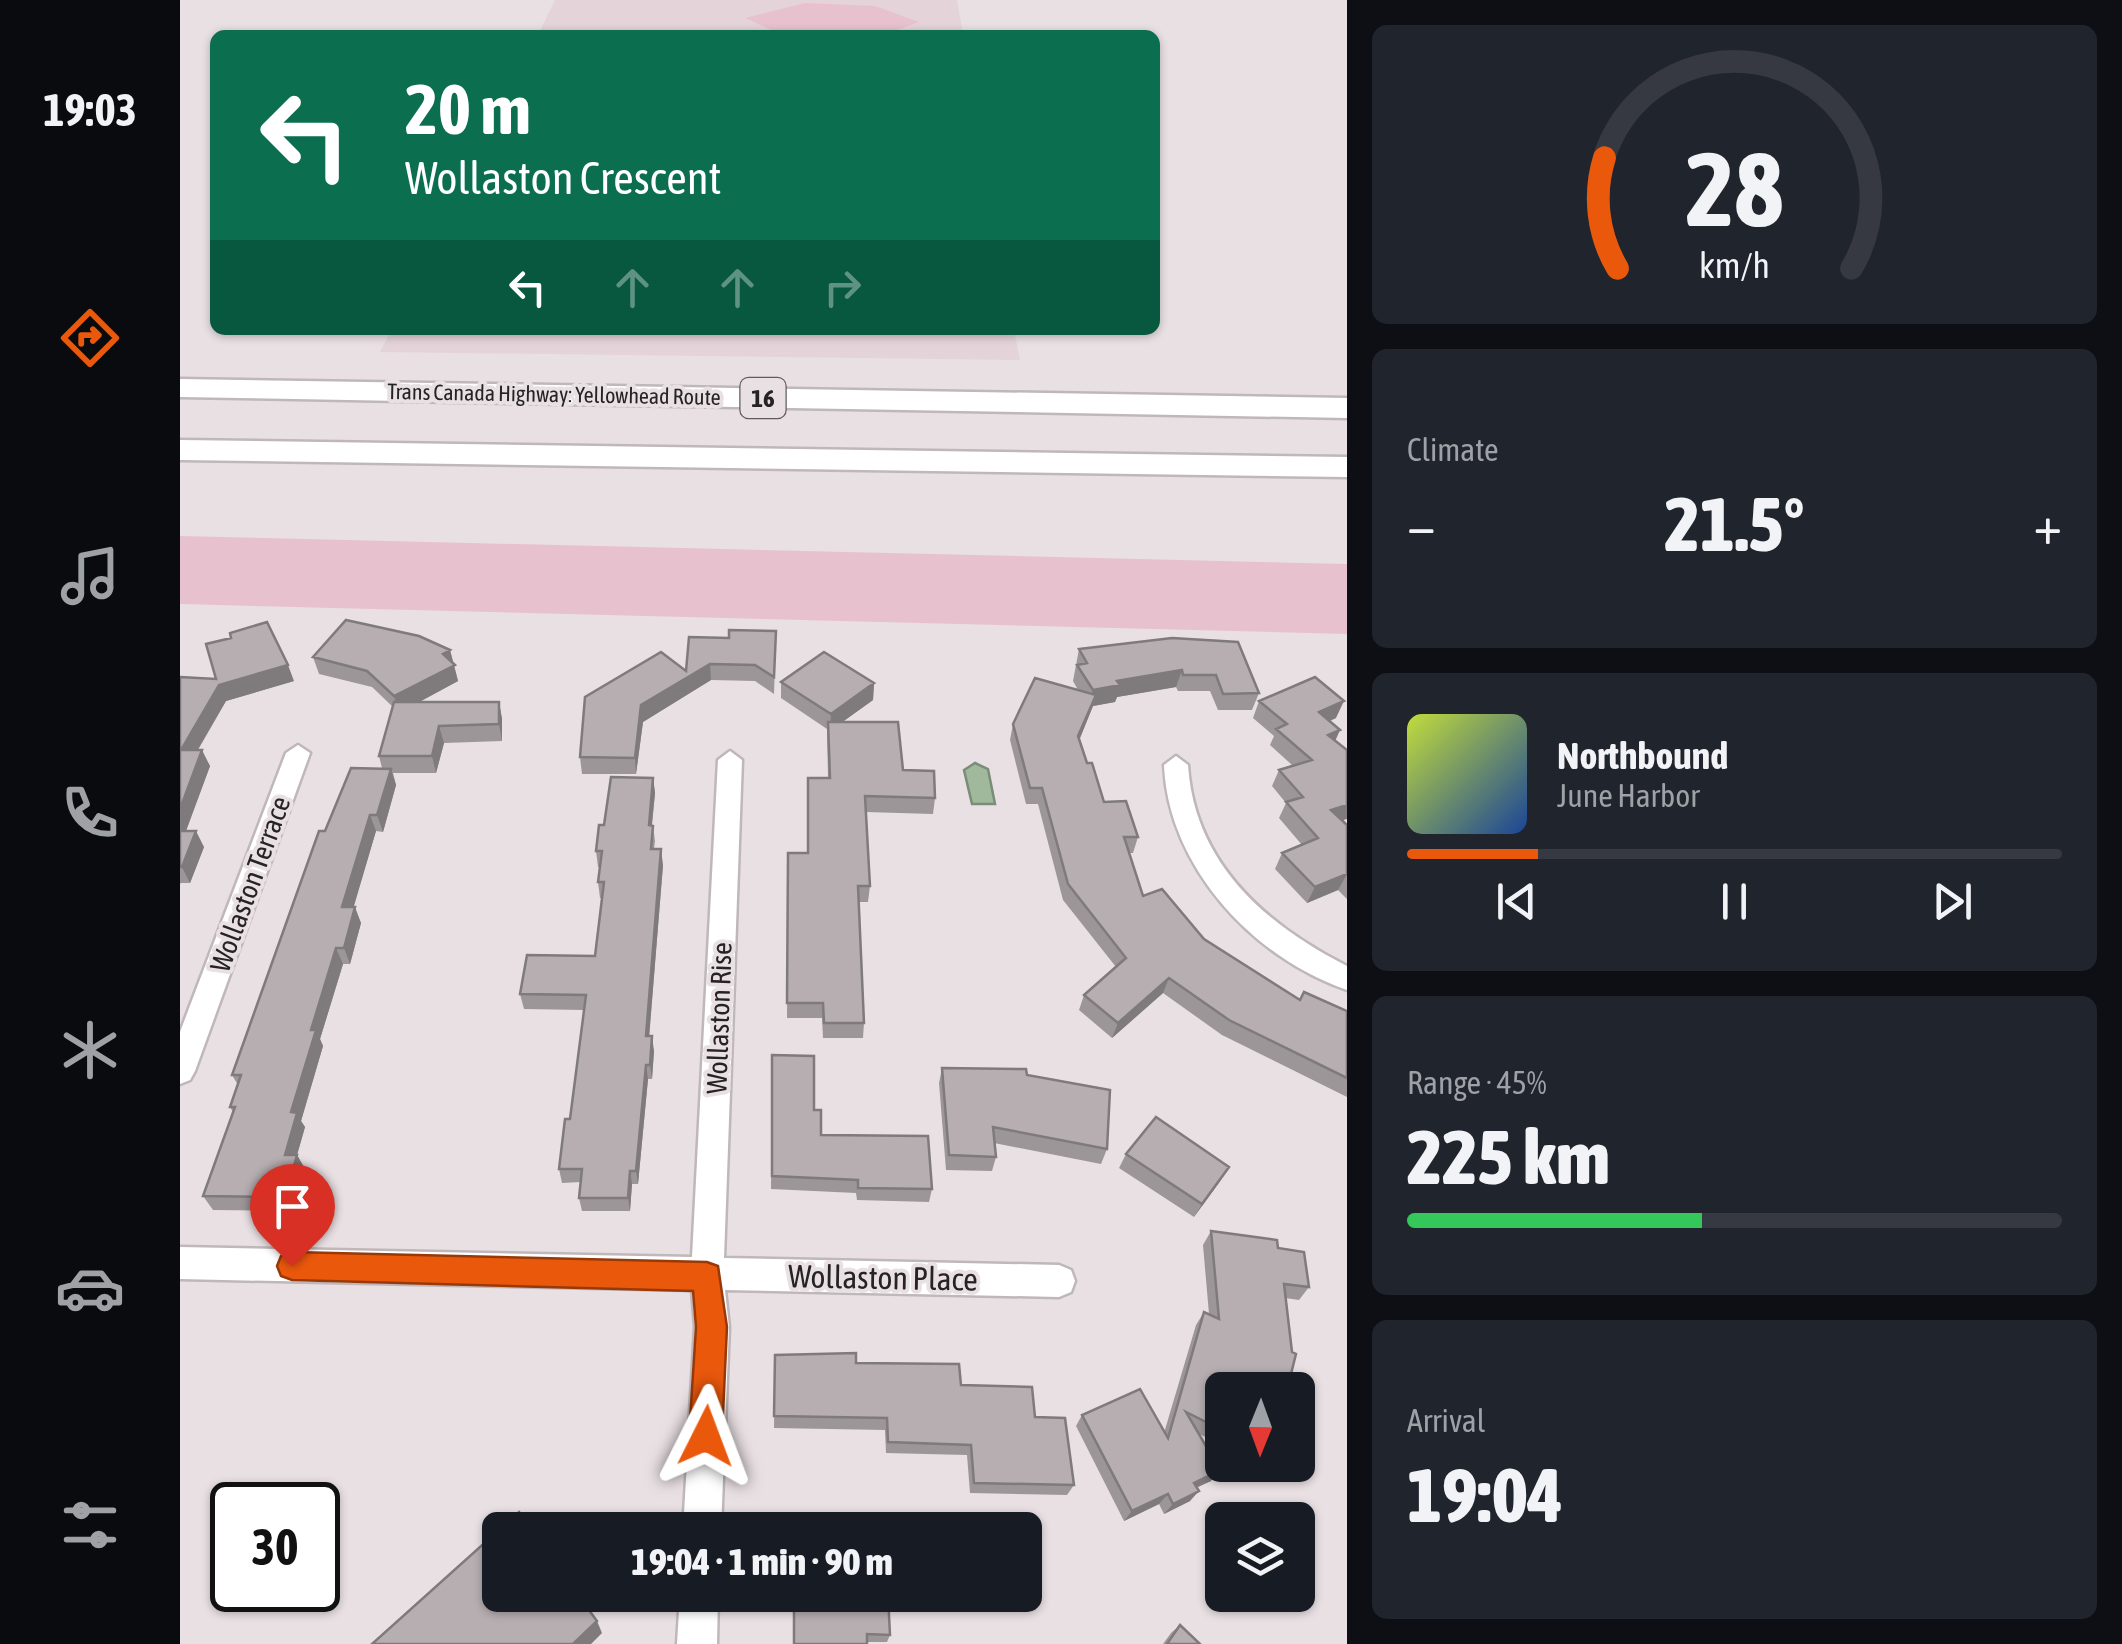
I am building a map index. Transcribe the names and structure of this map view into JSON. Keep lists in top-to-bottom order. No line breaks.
{"streets":{"highway":["Trans Canada Highway: Yellowhead Route","16"],"street":["Wollaston Terrace","Wollaston Rise","Wollaston Place"]},"crossings":[["Wollaston Rise","Wollaston Place"]],"north":"bottom","page":{"tabs":"19:03","turn":["20 m","Wollaston Crescent"],"tile":["Climate",["Range · 45%","225 km"],["Arrival","19:04"]],"heat":["−","21.5°","+"],"song":["Northbound","June Harbor"],"limit":"30","trip":"19:04 · 1 min · 90 m","gauge":["28","km/h"]}}
